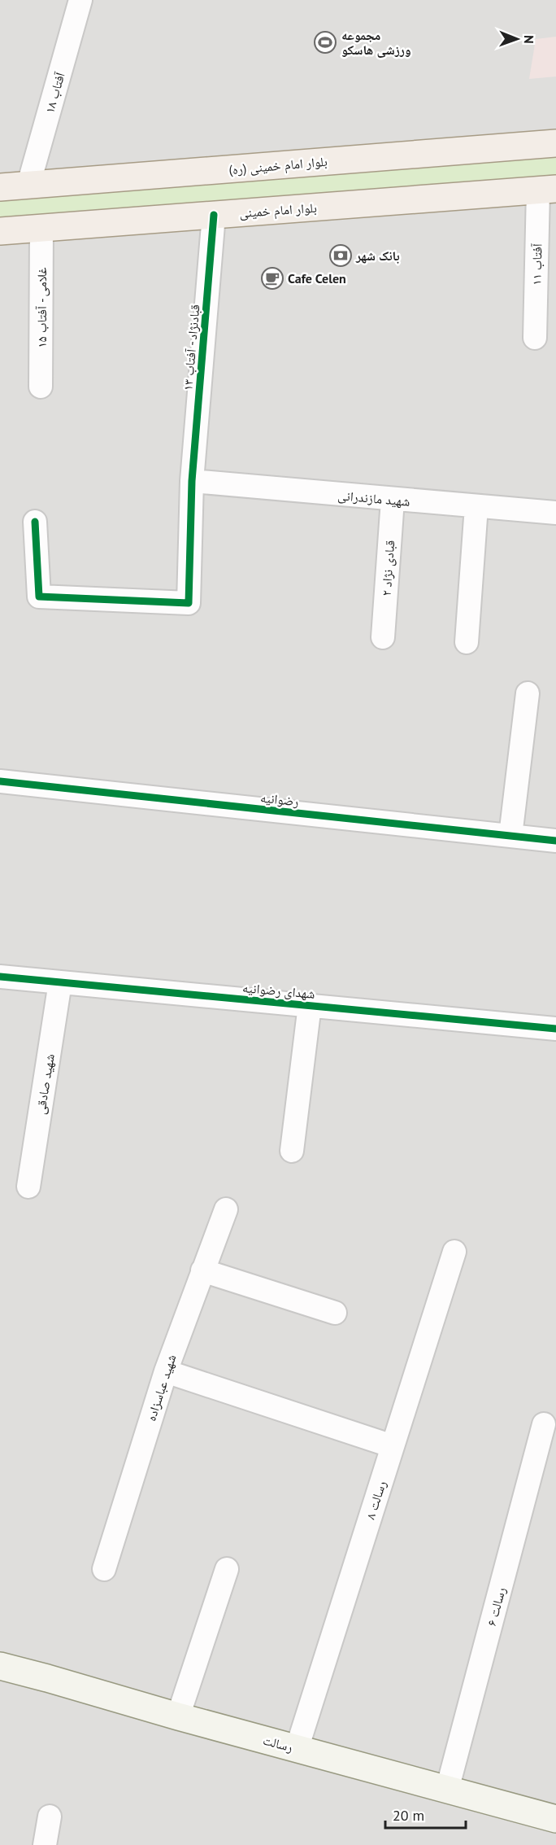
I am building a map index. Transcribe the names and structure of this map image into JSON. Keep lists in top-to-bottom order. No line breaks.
{"streets":{"main road":["بلوار امام خمینی (ره)","بلوار امام خمینی","رسالت"],"street":["آفتاب ۱۸","آفتاب ۱۱","غلامی - آفتاب ۱۵","قبادنژاد - آفتاب ۱۳","شهید مازندرانی","قبادی نژاد ۲","رضوانیه","شهدای رضوانیه","شهید صادقی","شهید عباسزاده","رسالت ۸","رسالت ۶"]},"crossings":[["آفتاب ۱۸","بلوار امام خمینی (ره)"],["بلوار امام خمینی","آفتاب ۱۱"],["بلوار امام خمینی","غلامی - آفتاب ۱۵"],["بلوار امام خمینی","قبادنژاد - آفتاب ۱۳"],["قبادنژاد - آفتاب ۱۳","شهید مازندرانی"],["شهید مازندرانی","قبادی نژاد ۲"],["شهدای رضوانیه","شهید صادقی"],["رسالت ۸","رسالت"],["رسالت ۶","رسالت"]],"places":{"sports":["مجموعه ورزشی هاسکو"],"bank":["بانک شهر"],"cafe":["Cafe Celen"]},"scale_bar":"20 m","north":"right"}
